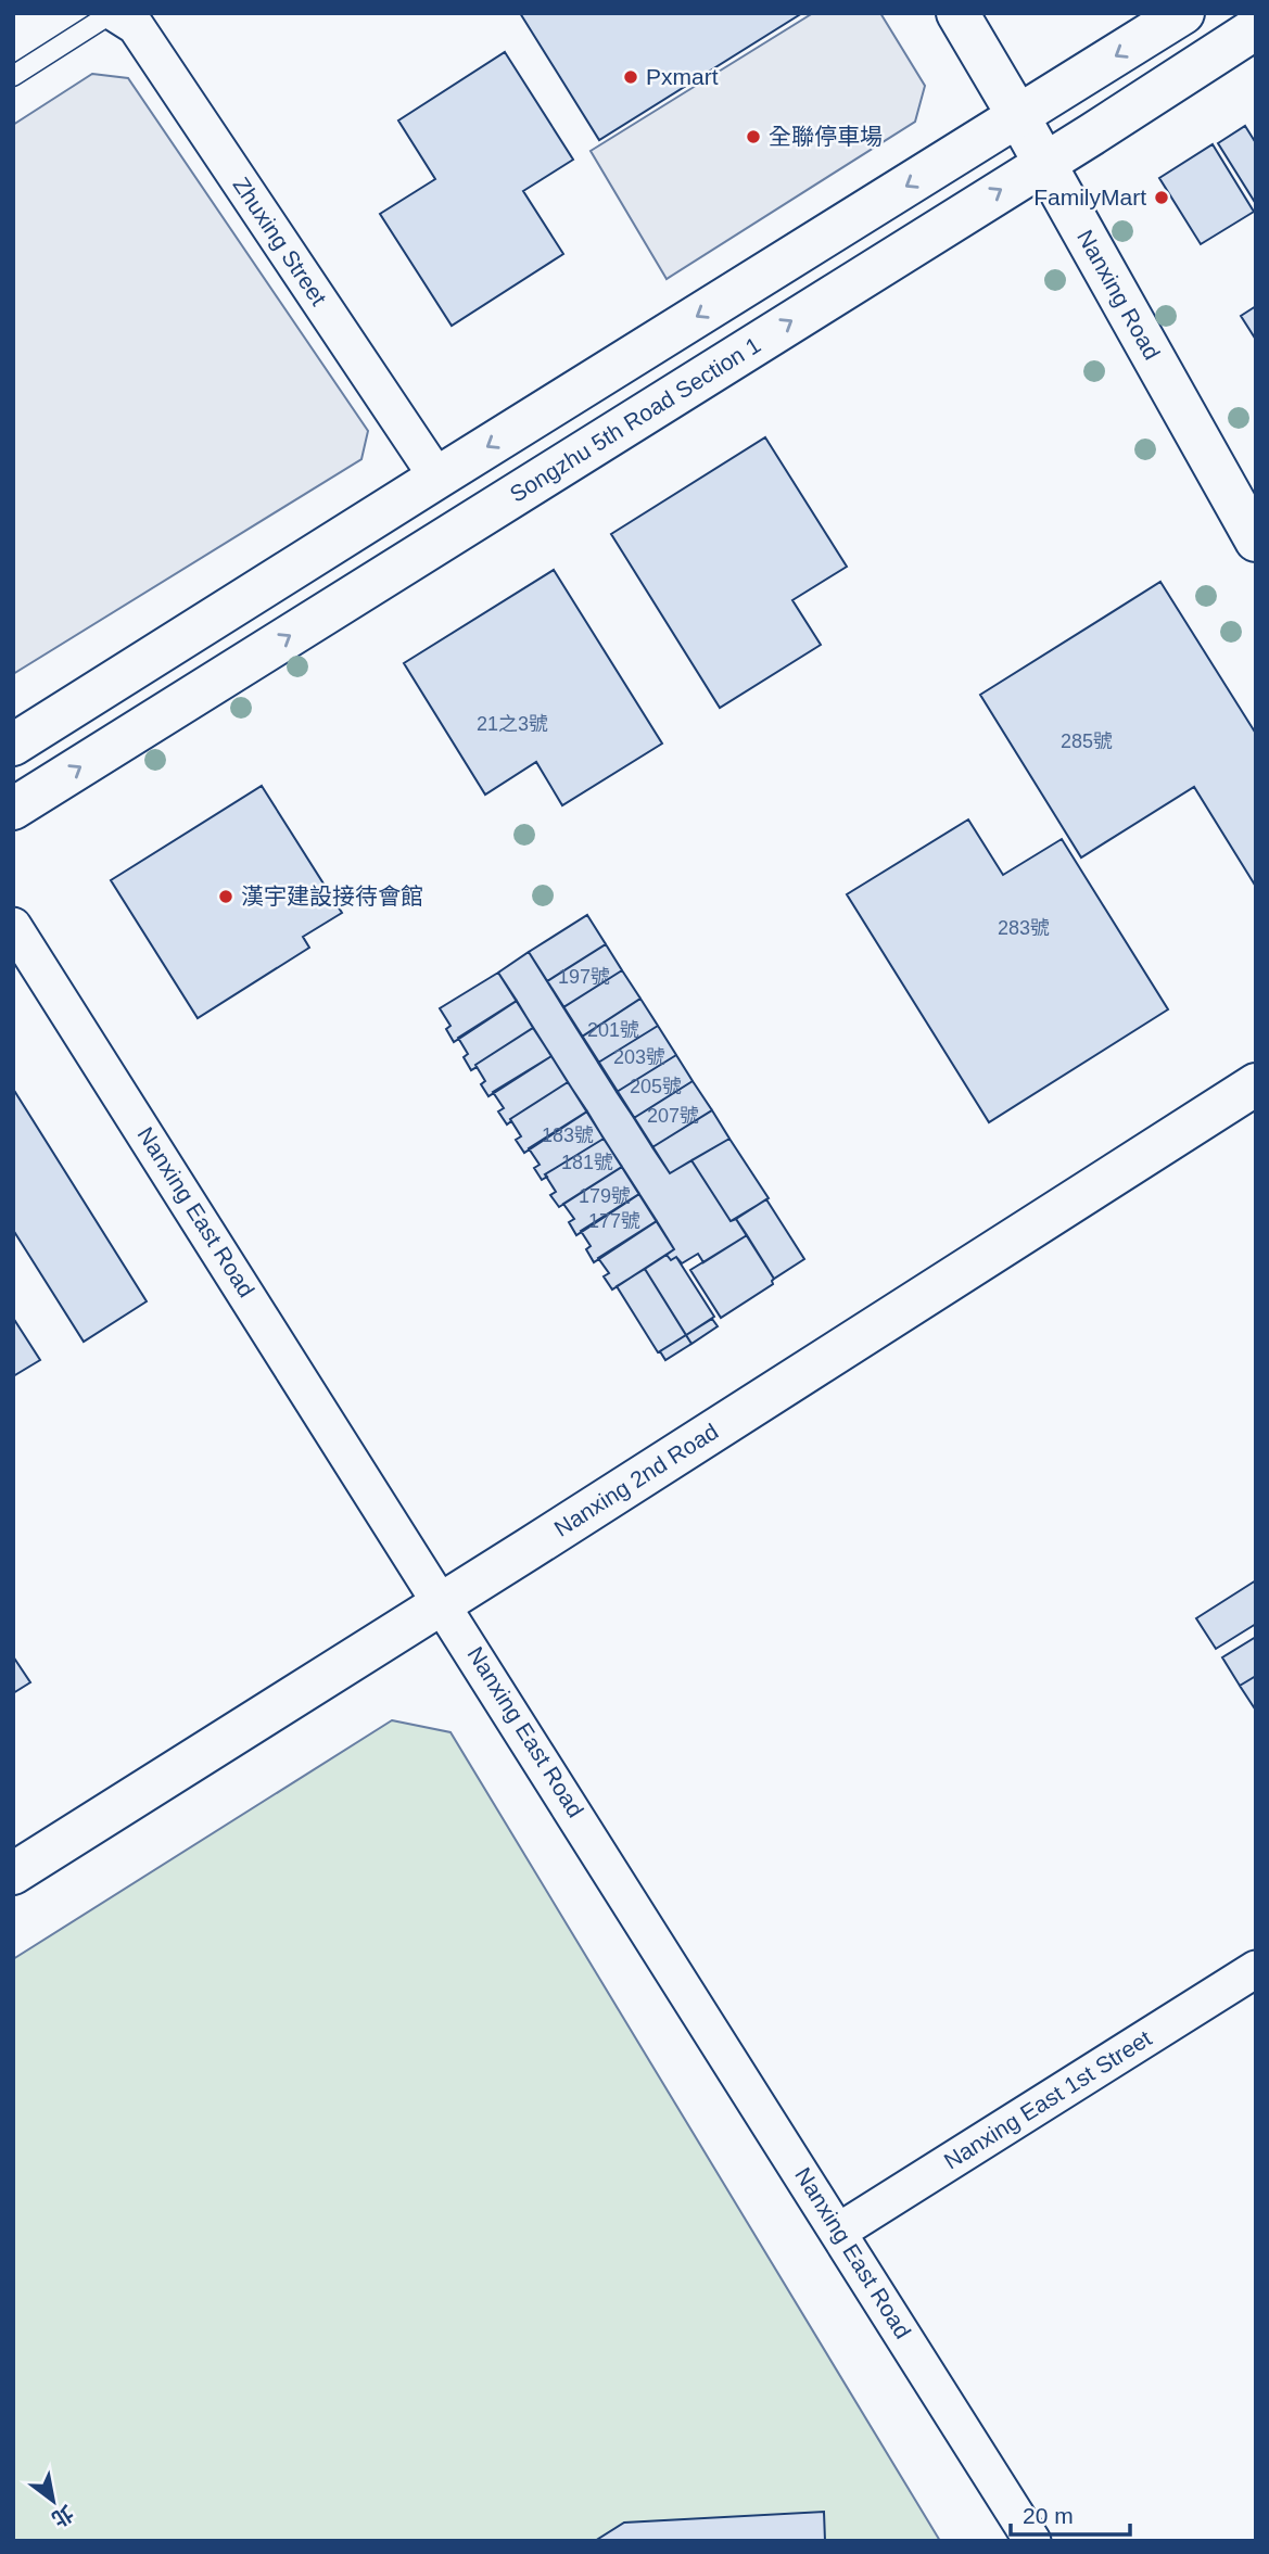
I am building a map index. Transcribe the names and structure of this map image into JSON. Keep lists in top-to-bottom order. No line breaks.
{"streets":{"street":["Zhuxing Street","Nanxing Road","Songzhu 5th Road Section 1","Nanxing East Road","Nanxing 2nd Road","Nanxing East 1st Street"]},"crossings":[["Nanxing Road","Songzhu 5th Road Section 1"],["Nanxing East Road","Nanxing 2nd Road"],["Nanxing East Road","Nanxing East 1st Street"]],"places":["Pxmart","全聯停車場","FamilyMart","漢宇建設接待會館"],"house_numbers":["21之3號","285號","283號","197號","201號","203號","205號","207號","183號","181號","179號","177號"],"scale_bar":"20 m","north":"bottom right"}
